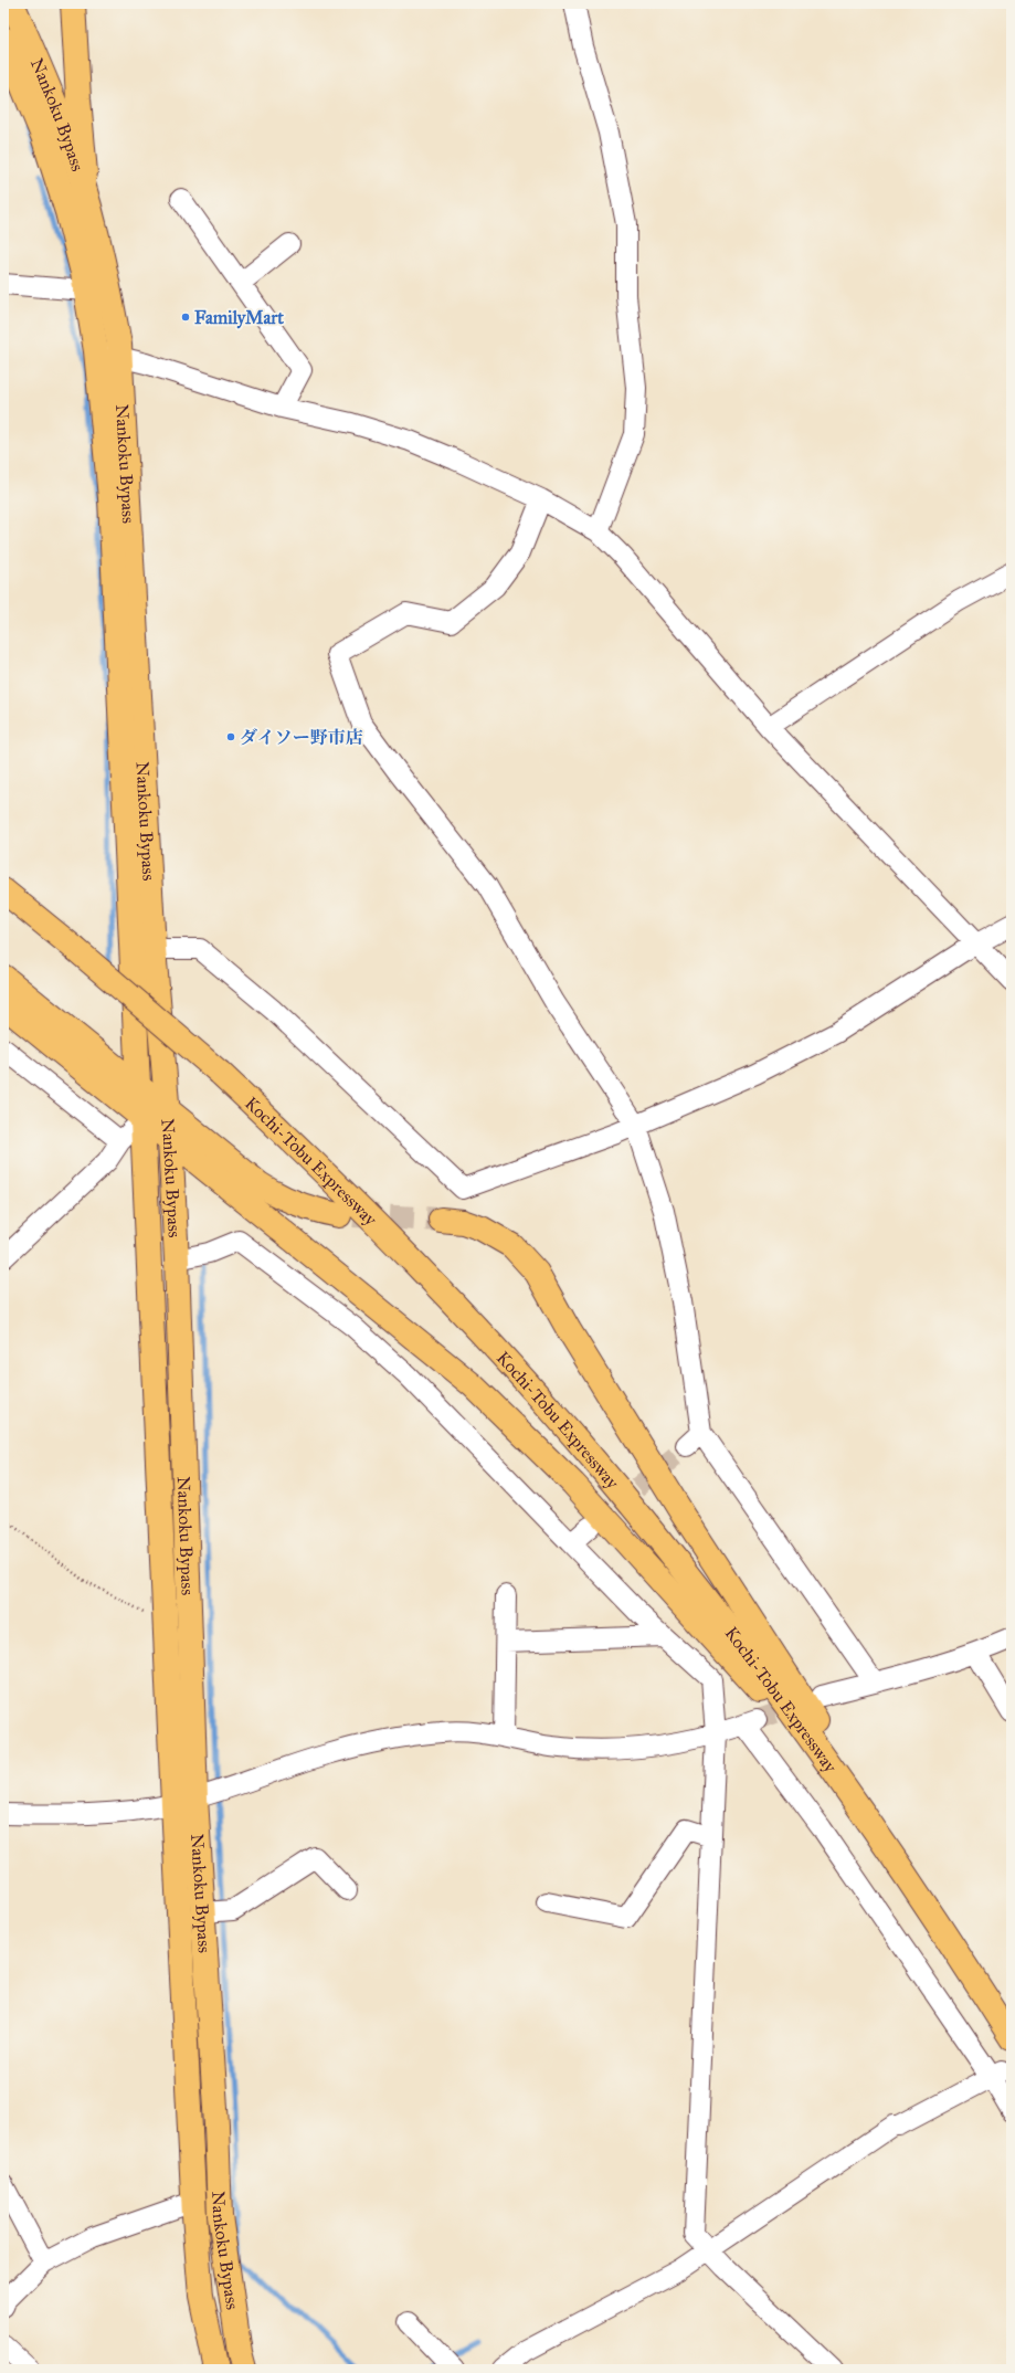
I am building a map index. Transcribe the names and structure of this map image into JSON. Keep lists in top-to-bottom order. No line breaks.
{"streets":{"main road":["Nankoku Bypass","Kochi-Tobu Expressway"]},"places":["FamilyMart","ダイソー野市店"]}
